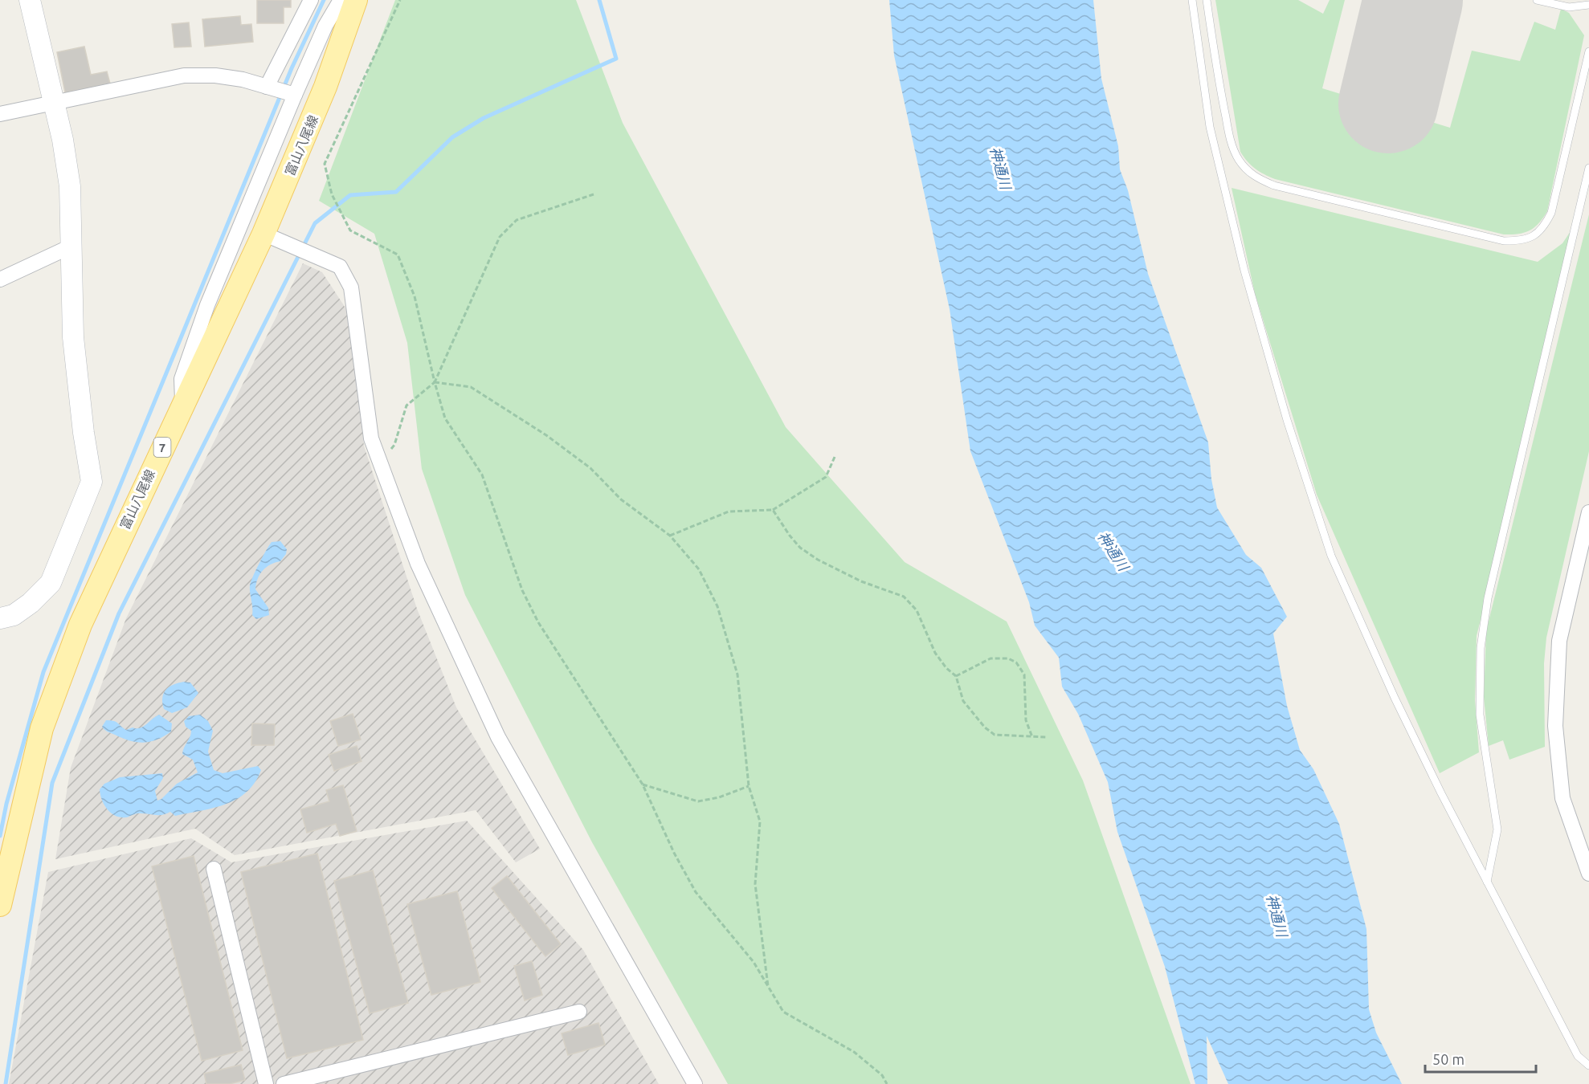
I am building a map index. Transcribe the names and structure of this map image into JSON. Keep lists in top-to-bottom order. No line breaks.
{"streets":{"main road":["富山八尾線","7"]},"water":["神通川"],"scale_bar":"50 m"}
